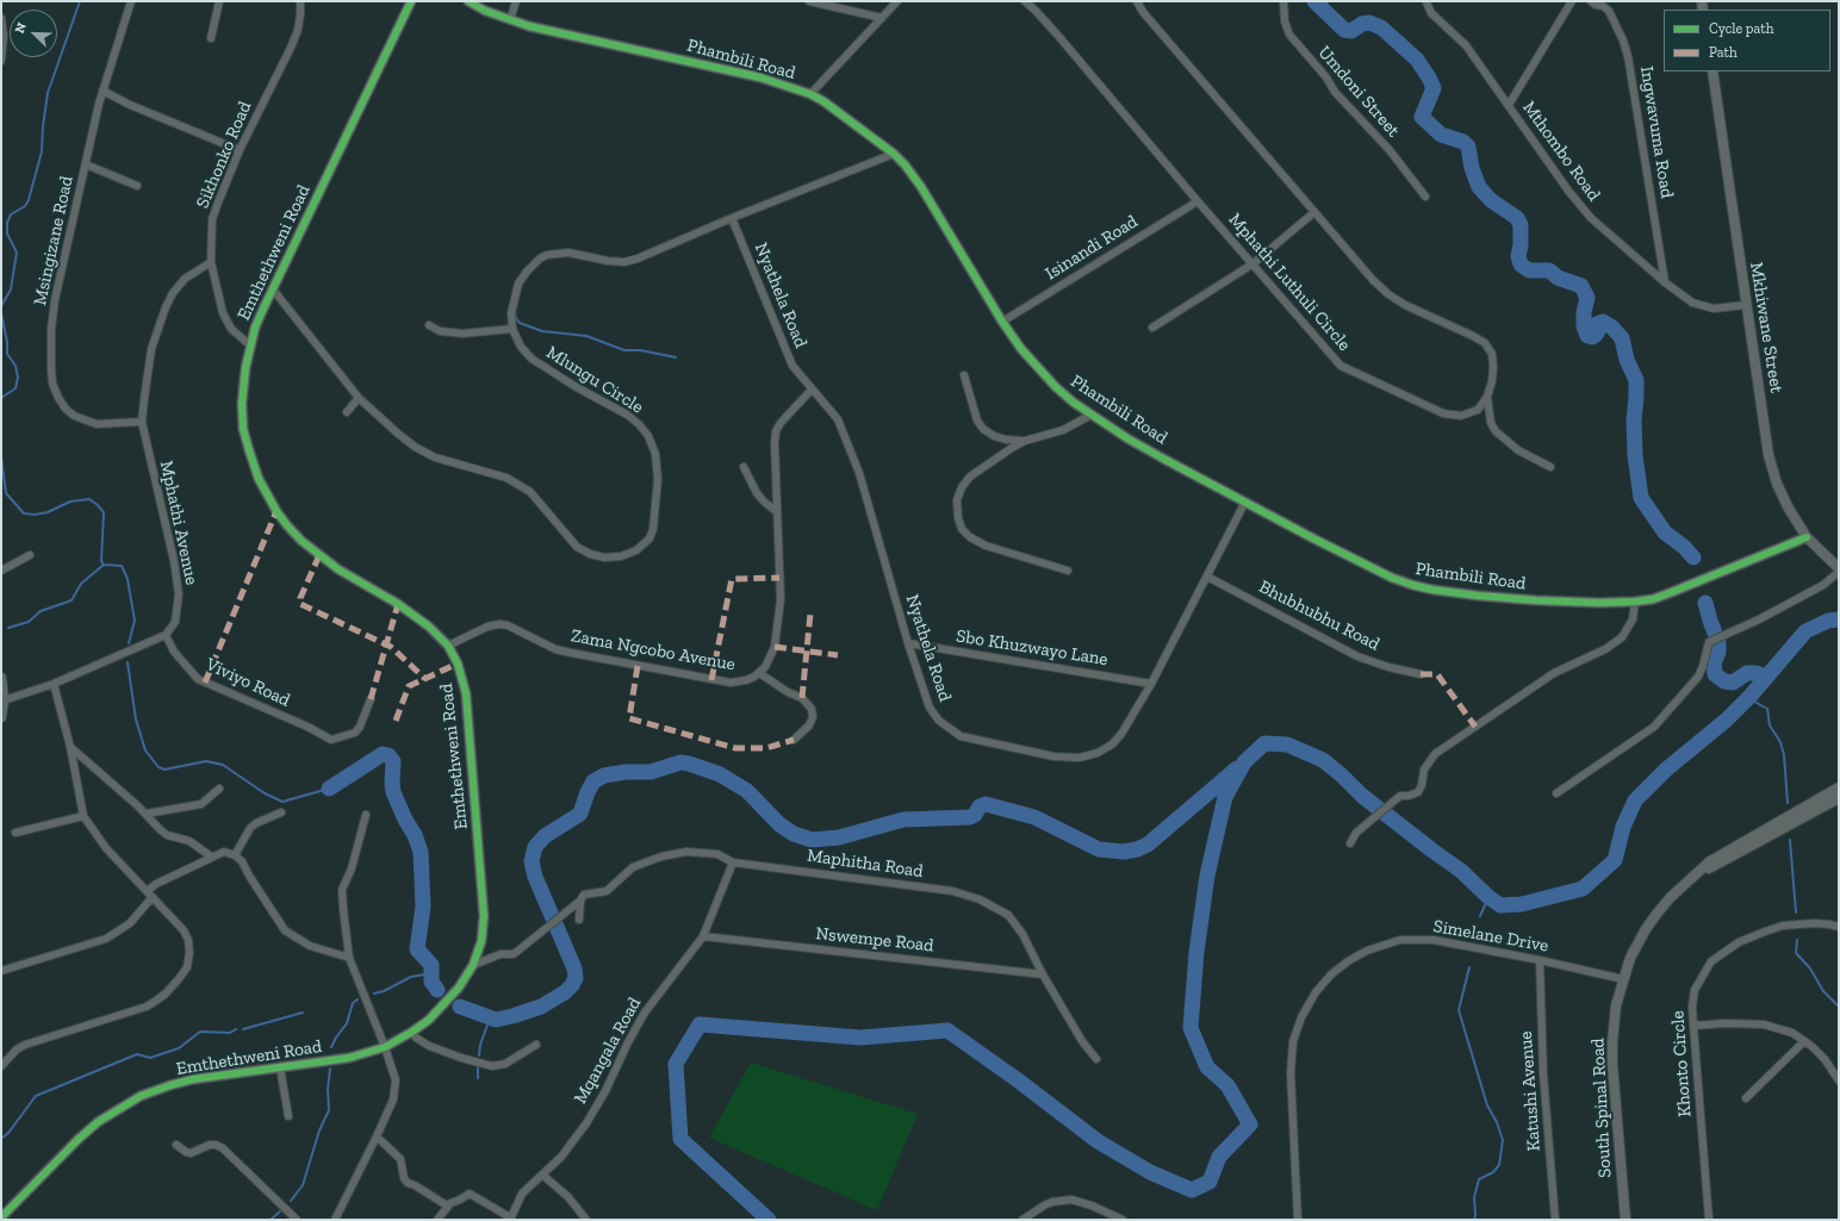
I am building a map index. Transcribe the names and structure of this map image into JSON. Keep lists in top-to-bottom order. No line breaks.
{"streets":{"street":["Phambili Road","Umdoni Street","Ingwavuma Road","Mthombo Road","Sikhonko Road","Msingizane Road","Isinandi Road","Emthethweni Road","Mphathi Luthuli Circle","Nyathela Road","Mkhiwane Street","Mlungu Circle","Mphathi Avenue","Bhubhubhu Road","Sbo Khuzwayo Lane","Zama Ngcobo Avenue","Viviyo Road","Maphitha Road","Simelane Drive","Nswempe Road","Mqangala Road","Khonto Circle","Katushi Avenue","South Spinal Road"]},"crossings":[["Phambili Road","Isinandi Road"],["Phambili Road","Nyathela Road"],["Phambili Road","Mkhiwane Street"],["Ingwavuma Road","Mthombo Road"],["Mthombo Road","Mkhiwane Street"],["Sikhonko Road","Emthethweni Road"],["Sikhonko Road","Mphathi Avenue"],["Msingizane Road","Mphathi Avenue"],["Isinandi Road","Mphathi Luthuli Circle"],["Emthethweni Road","Mlungu Circle"],["Emthethweni Road","Zama Ngcobo Avenue"],["Emthethweni Road","Maphitha Road"],["Nyathela Road","Bhubhubhu Road"],["Nyathela Road","Sbo Khuzwayo Lane"],["Nyathela Road","Zama Ngcobo Avenue"],["Mphathi Avenue","Viviyo Road"],["Maphitha Road","Nswempe Road"],["Maphitha Road","Mqangala Road"],["Simelane Drive","Katushi Avenue"],["Simelane Drive","South Spinal Road"],["Nswempe Road","Mqangala Road"]],"legend":["Cycle path","Path"],"north":"top left"}
